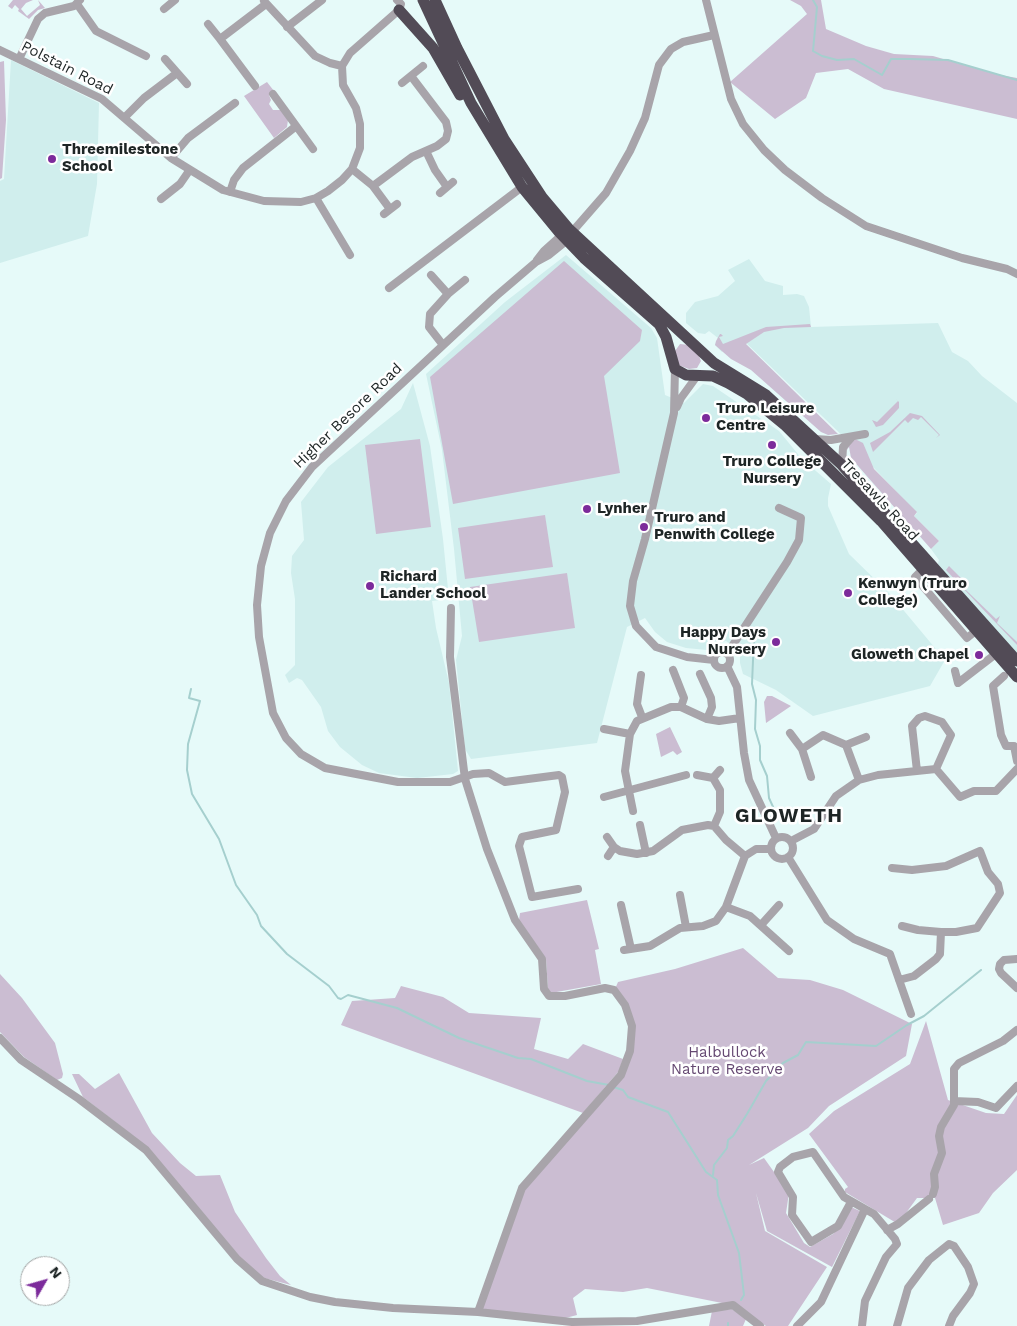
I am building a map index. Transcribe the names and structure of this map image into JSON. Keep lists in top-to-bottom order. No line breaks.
{"streets":{"highway":["Tresawls Road"],"street":["Polstain Road","Higher Besore Road"]},"districts":["GLOWETH"],"parks":["Halbullock Nature Reserve"],"places":["Threemilestone School","Truro Leisure Centre","Truro College Nursery","Lynher","Truro and Penwith College","Richard Lander School","Kenwyn (Truro College)","Happy Days Nursery","Gloweth Chapel"],"north":"top right"}
